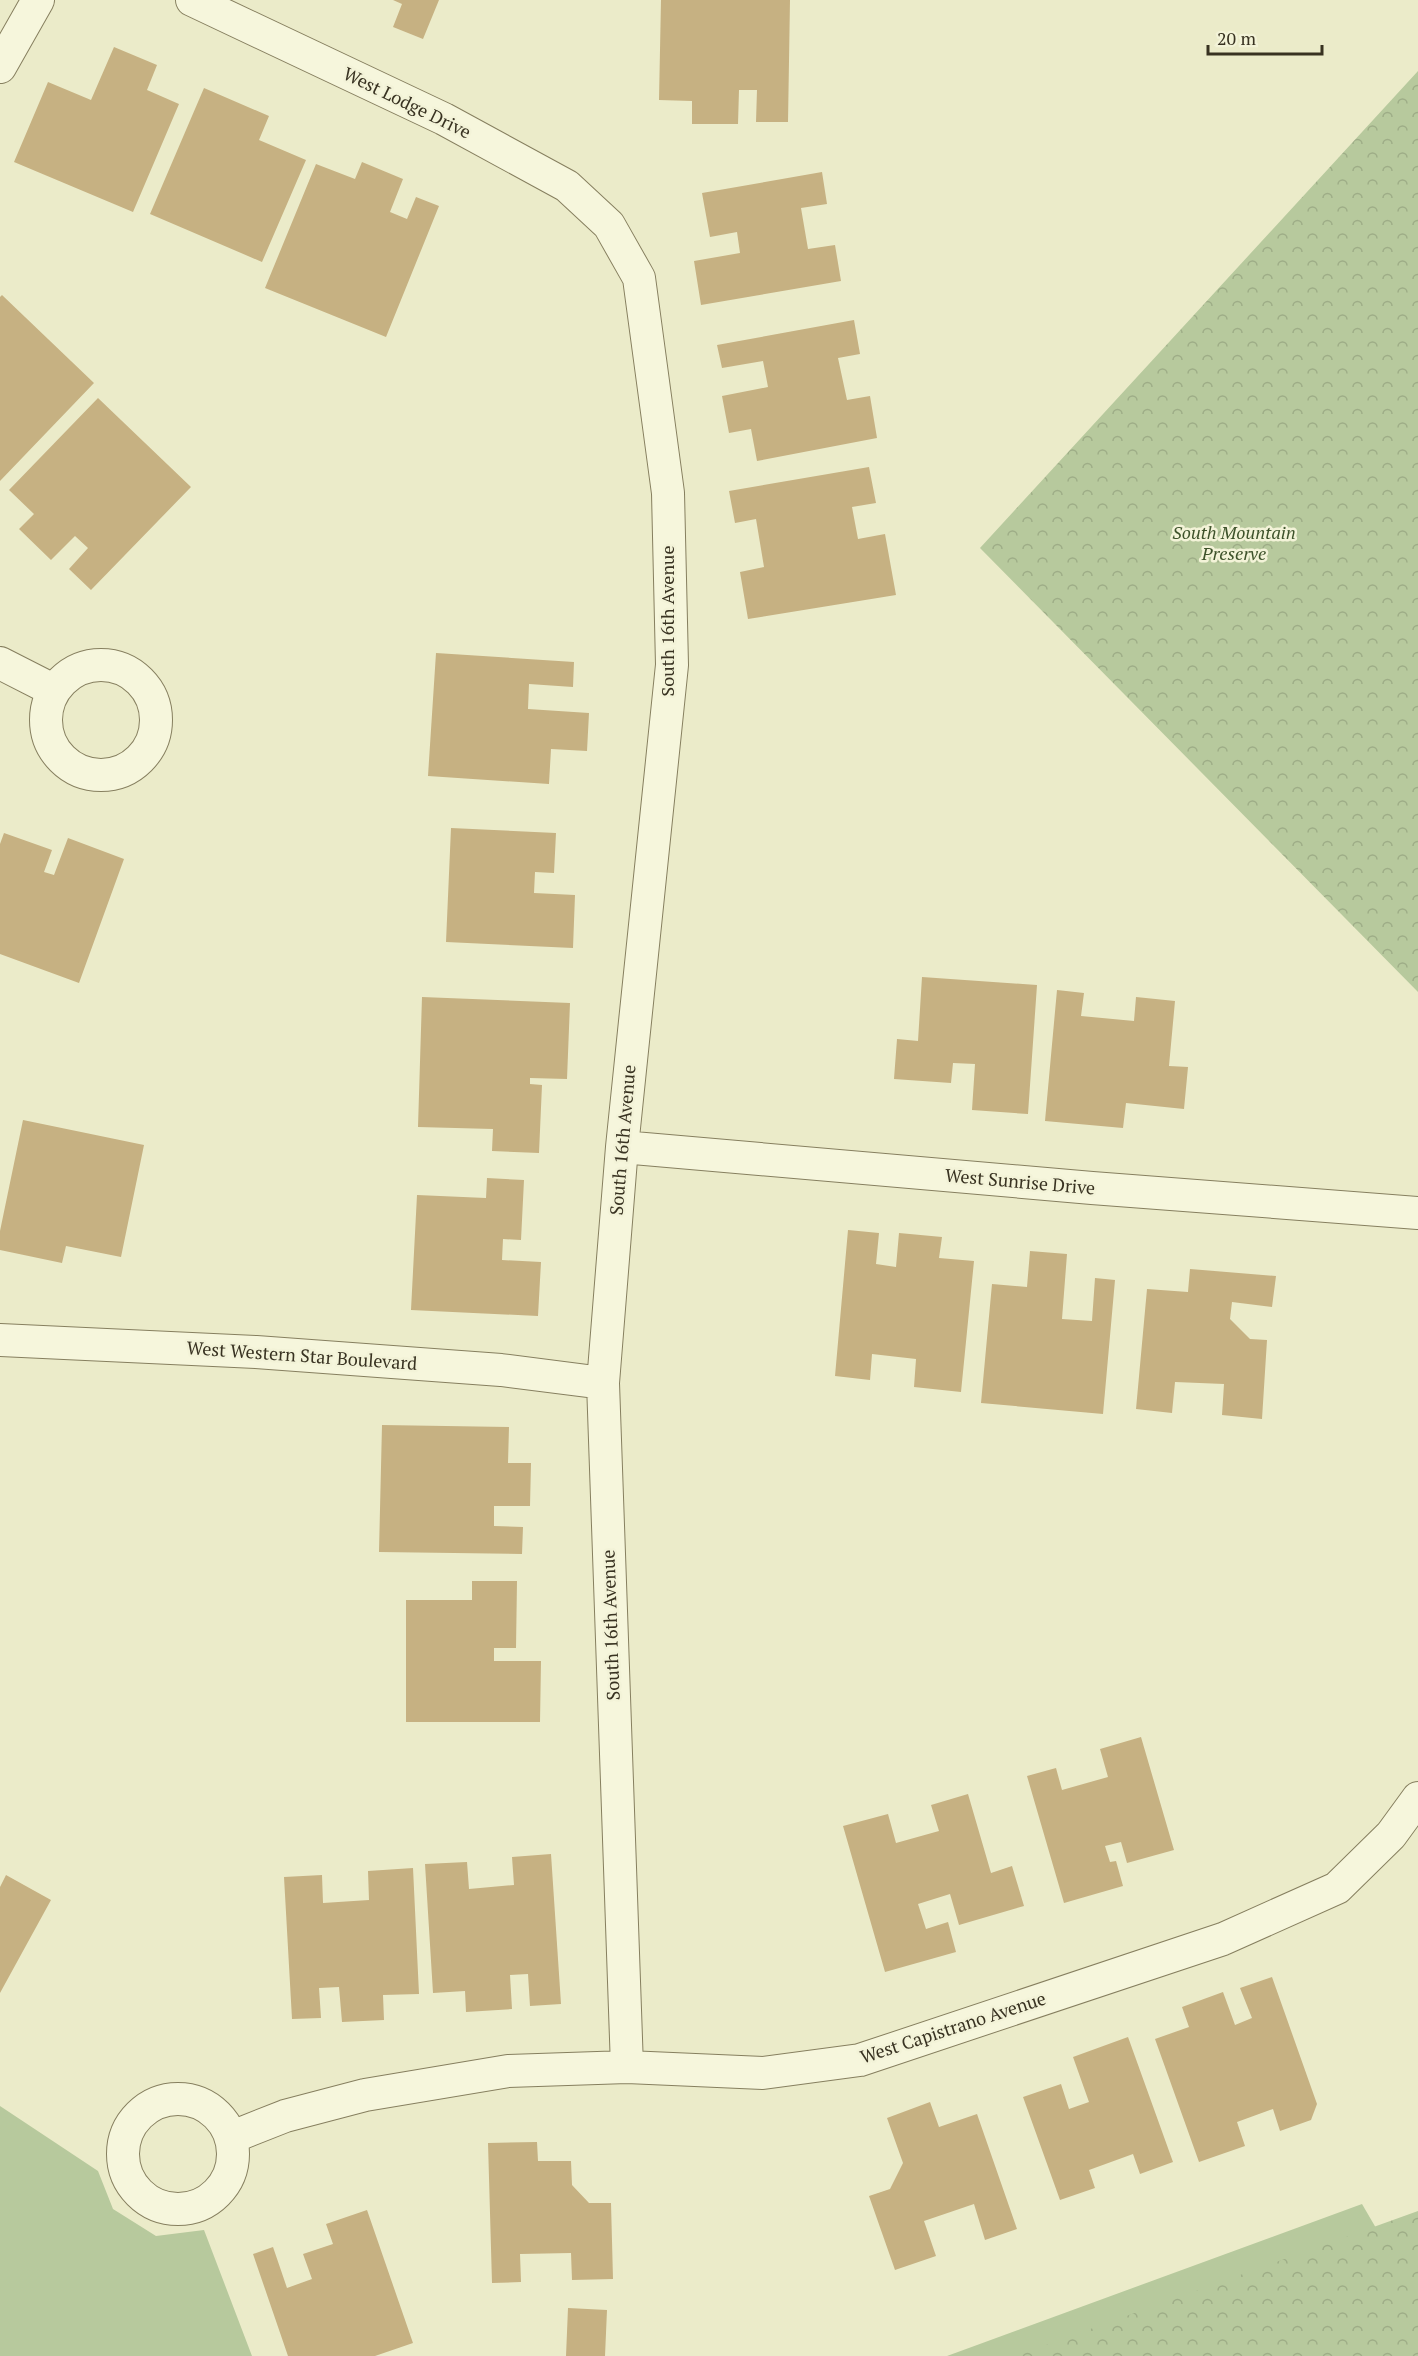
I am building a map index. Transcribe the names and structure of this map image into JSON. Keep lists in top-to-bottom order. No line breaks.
{"streets":{"street":["West Lodge Drive","South 16th Avenue","West Sunrise Drive","West Western Star Boulevard","West Capistrano Avenue"]},"crossings":[["West Lodge Drive","South 16th Avenue"],["South 16th Avenue","West Sunrise Drive"],["South 16th Avenue","West Western Star Boulevard"],["South 16th Avenue","West Capistrano Avenue"]],"parks":["South Mountain Preserve"],"scale_bar":"20 m"}
